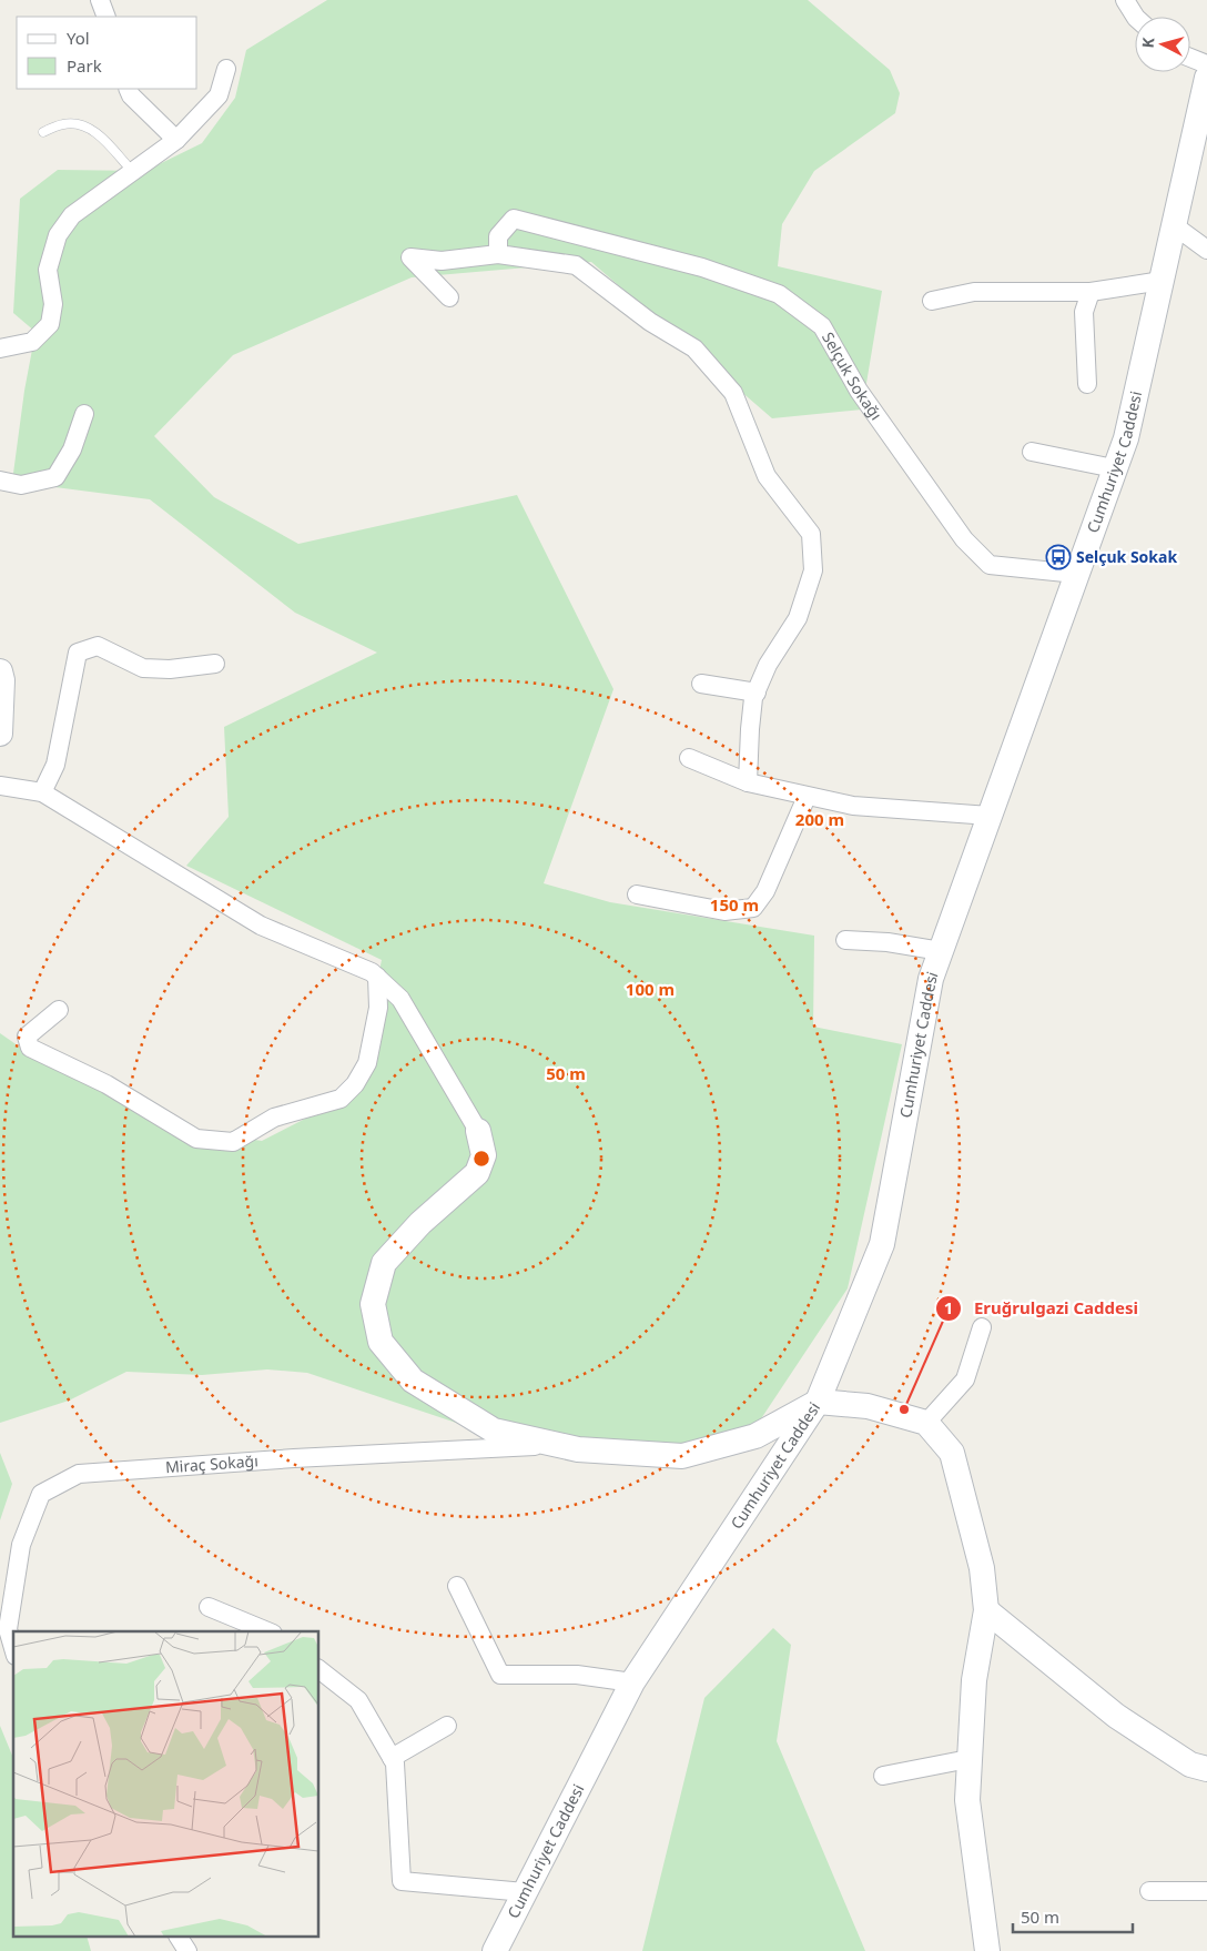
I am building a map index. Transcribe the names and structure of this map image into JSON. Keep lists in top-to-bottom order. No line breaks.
{"streets":{"main road":["Cumhuriyet Caddesi"],"street":["Selçuk Sokağı","Miraç Sokağı"]},"crossings":[["Selçuk Sokağı","Cumhuriyet Caddesi"]],"places":{"bus stop":["Selçuk Sokak"],"other":["Eruğrulgazi Caddesi"]},"legend":["Yol","Park"],"scale_bar":"50 m","north":"left","rings":["200 m","150 m","100 m","50 m"]}
